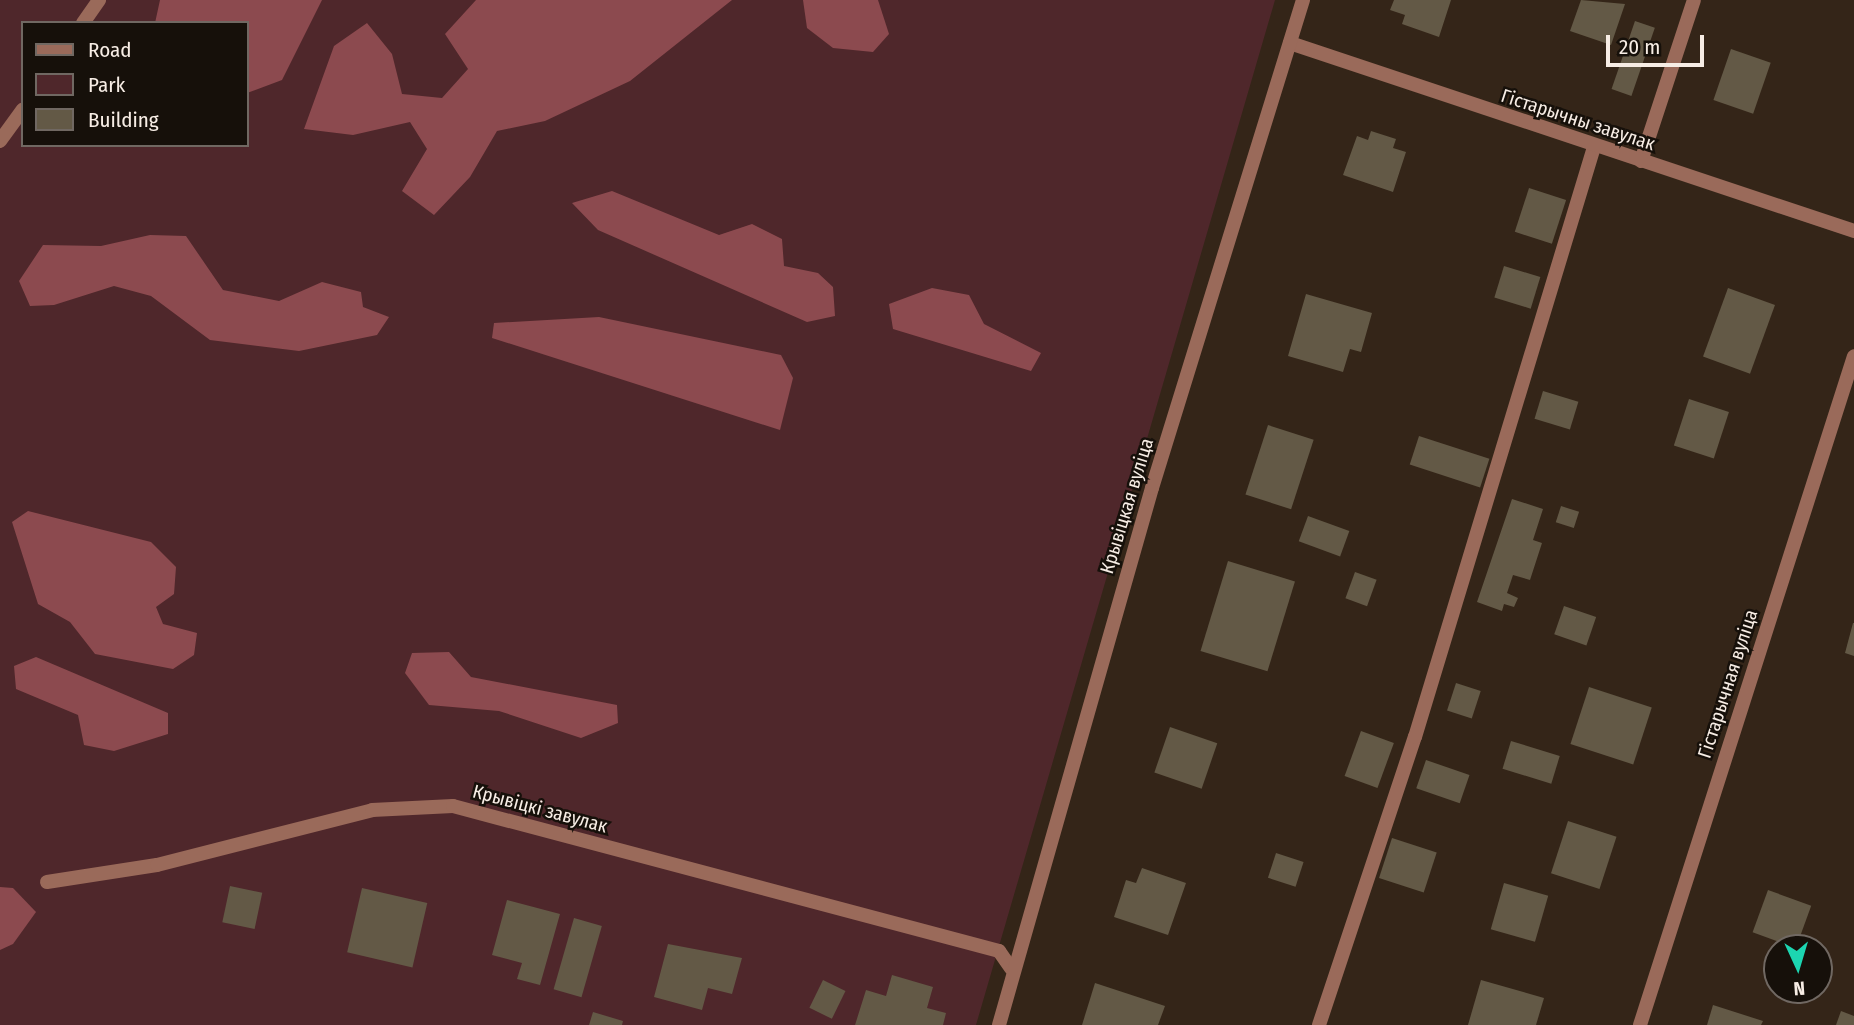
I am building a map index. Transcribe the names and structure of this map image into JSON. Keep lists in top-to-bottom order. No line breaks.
{"streets":{"street":["Гістарычны завулак","Крывіцкая вуліца","Гістарычная вуліца","Крывіцкі завулак"]},"crossings":[["Гістарычны завулак","Крывіцкая вуліца"],["Крывіцкая вуліца","Крывіцкі завулак"]],"legend":["Road","Park","Building"],"scale_bar":"20 m","north":"bottom"}
